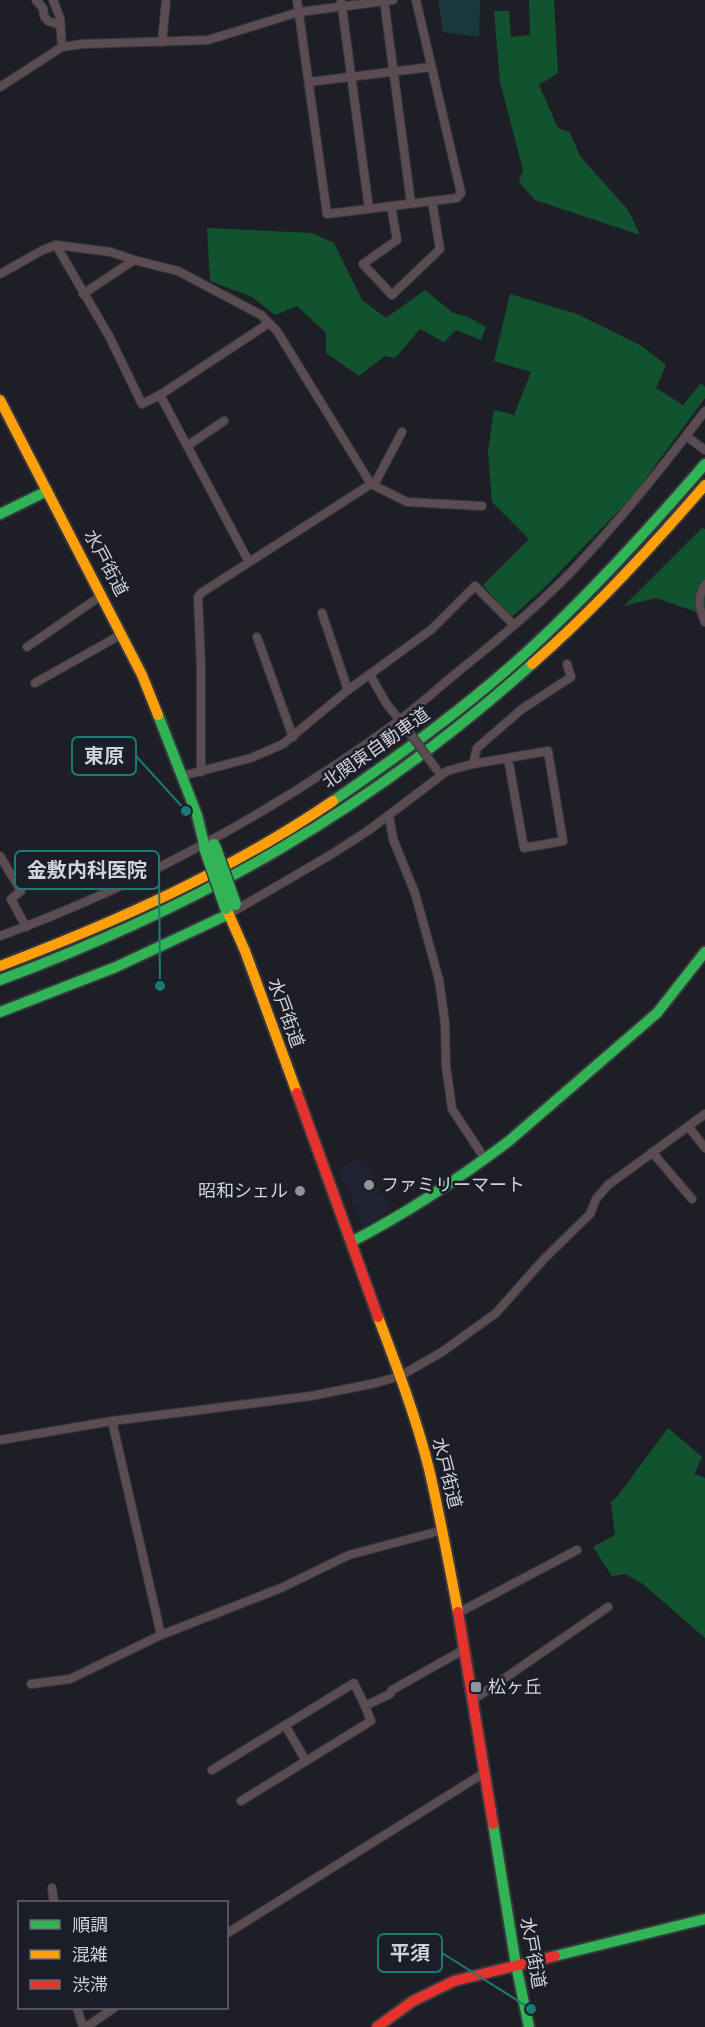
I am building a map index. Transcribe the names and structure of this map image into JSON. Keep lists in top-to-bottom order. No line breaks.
{"streets":{"main road":["水戸街道","北関東自動車道"]},"places":{"other":["東原","金敷内科医院","ファミリーマート","昭和シェル","平須"],"transit":["松ヶ丘"]},"legend":["順調","混雑","渋滞"]}
